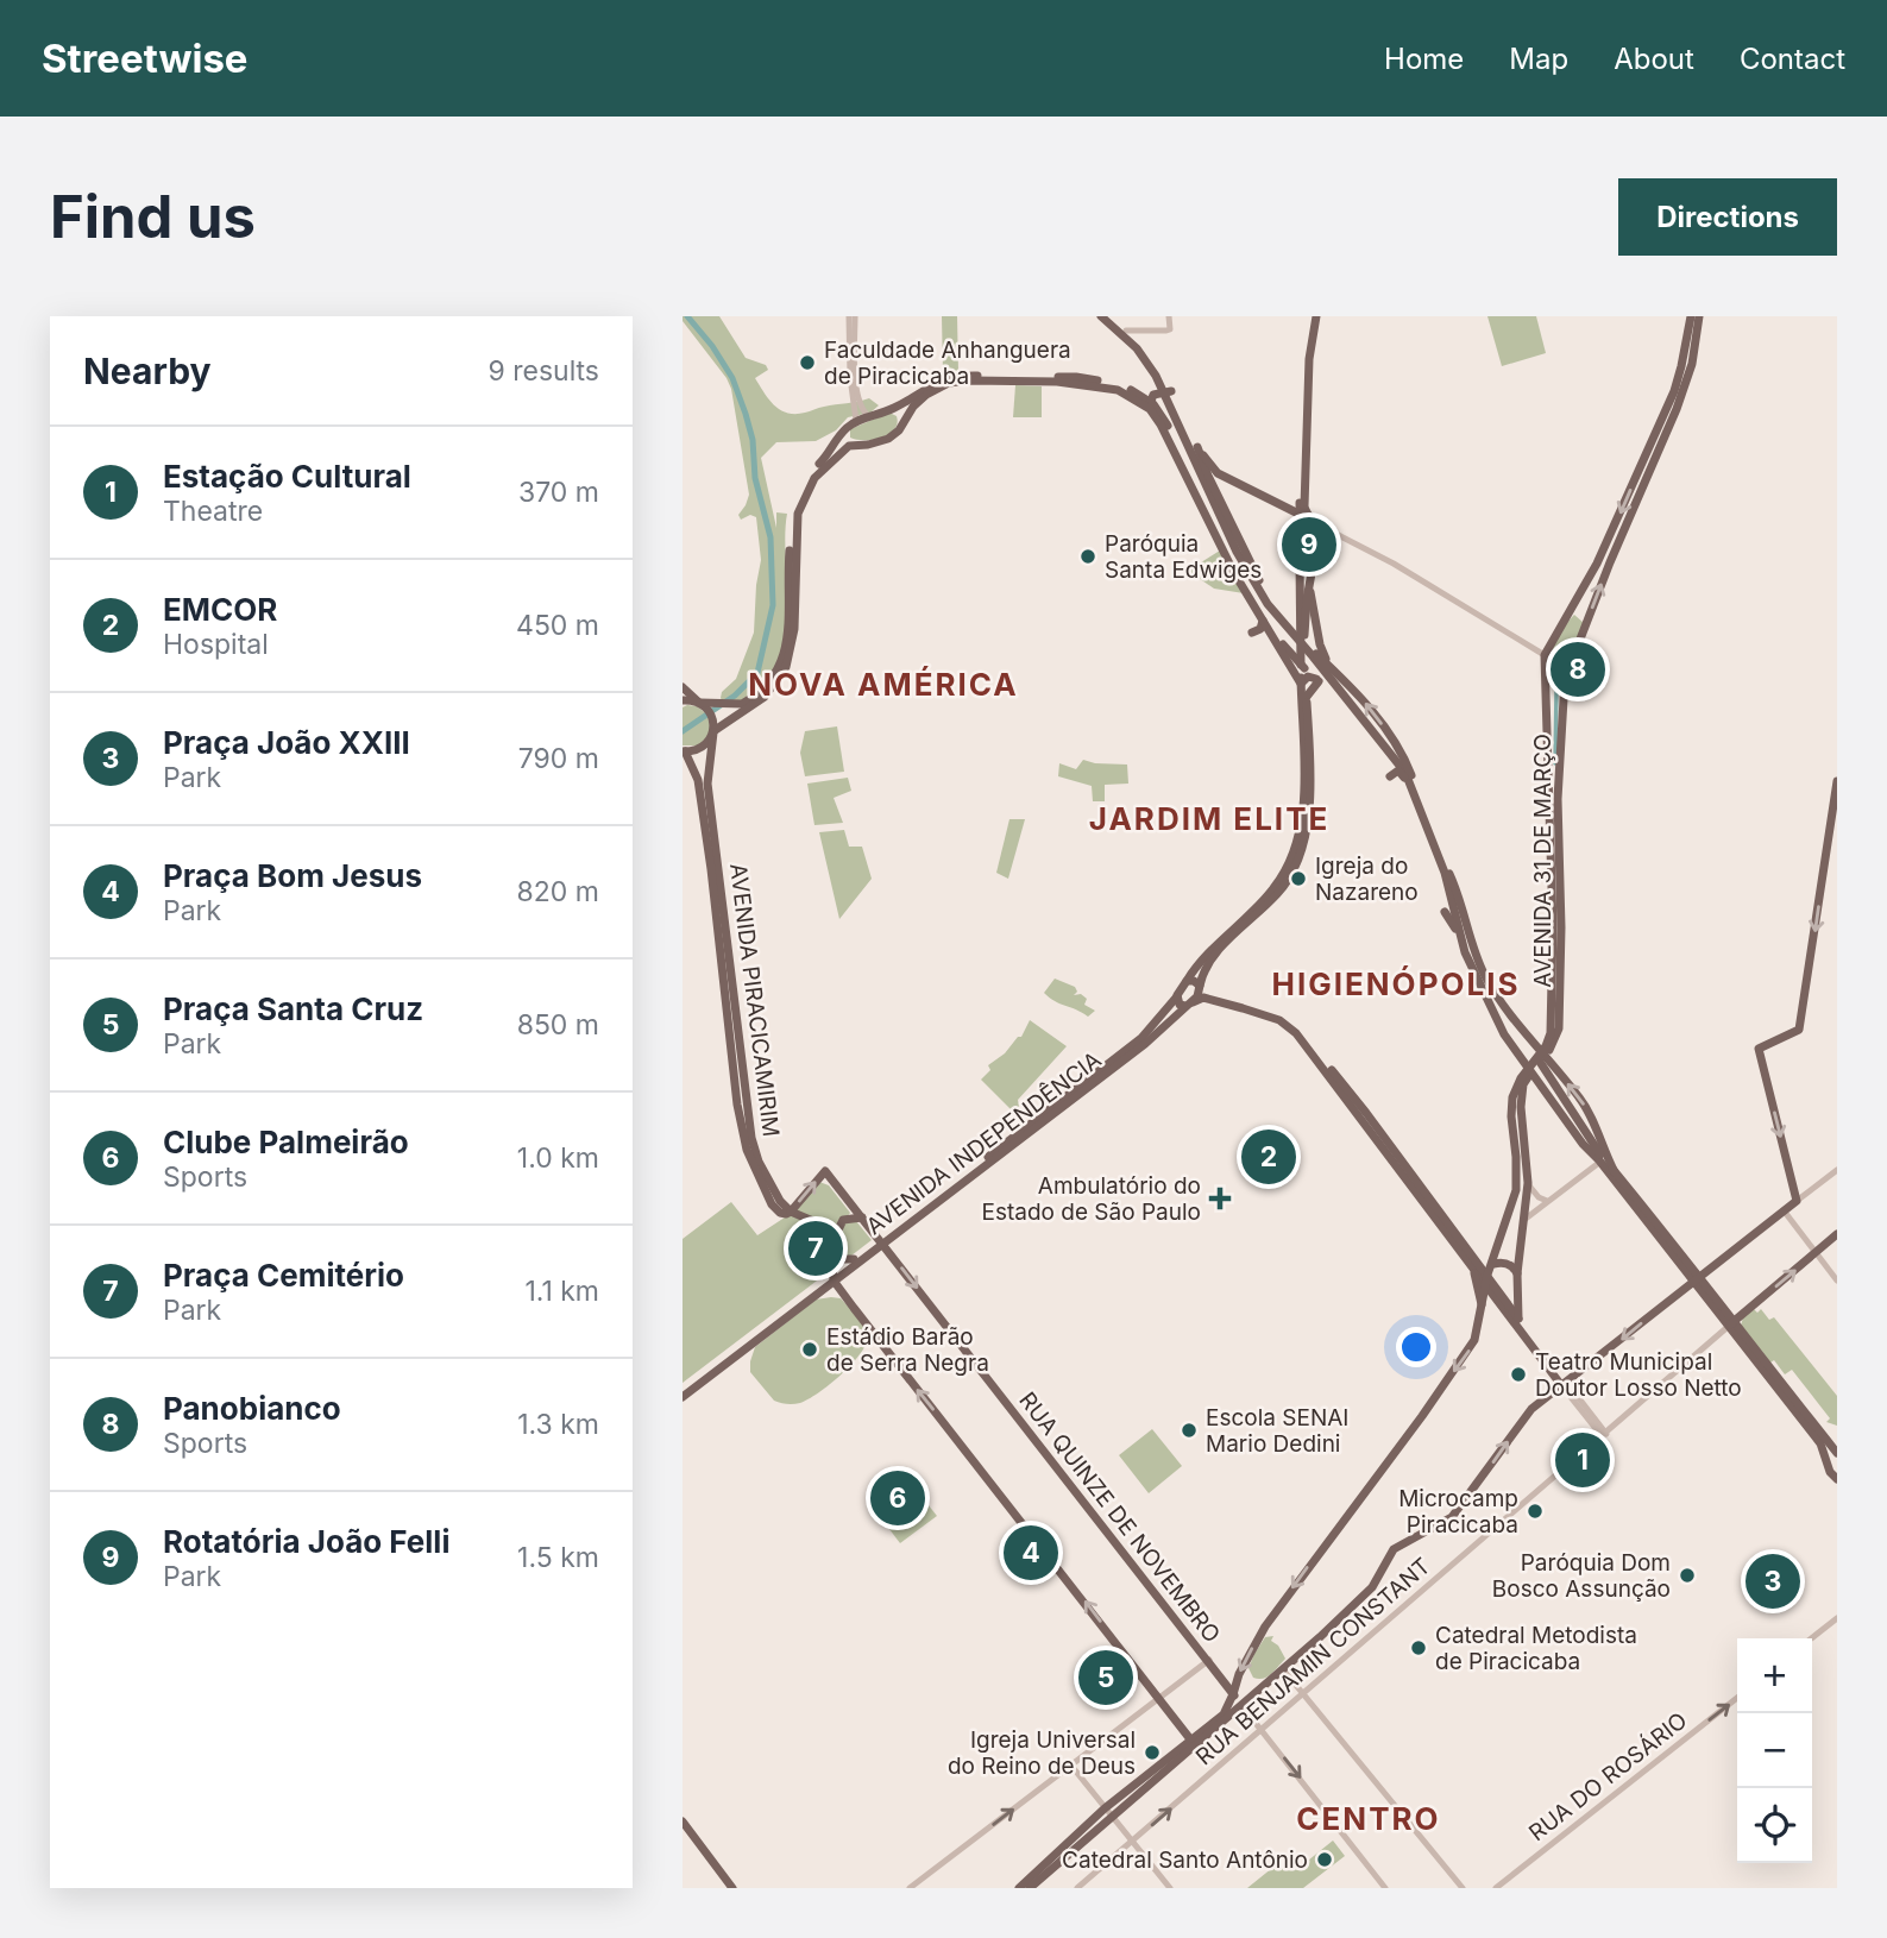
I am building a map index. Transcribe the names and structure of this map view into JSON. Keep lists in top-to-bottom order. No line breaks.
{"streets":{"main road":["AVENIDA 31 DE MARÇO","AVENIDA PIRACICAMIRIM","AVENIDA INDEPENDÊNCIA","RUA QUINZE DE NOVEMBRO","RUA BENJAMIN CONSTANT"],"street":["RUA DO ROSÁRIO"]},"crossings":[["AVENIDA 31 DE MARÇO","RUA QUINZE DE NOVEMBRO"],["AVENIDA PIRACICAMIRIM","AVENIDA INDEPENDÊNCIA"],["AVENIDA PIRACICAMIRIM","RUA QUINZE DE NOVEMBRO"],["AVENIDA INDEPENDÊNCIA","RUA QUINZE DE NOVEMBRO"],["RUA QUINZE DE NOVEMBRO","RUA BENJAMIN CONSTANT"]],"one_way":["RUA DO ROSÁRIO"],"districts":["NOVA AMÉRICA","JARDIM ELITE","HIGIENÓPOLIS","CENTRO"],"places":{"other":["Faculdade Anhanguera de Piracicaba","Paróquia Santa Edwiges","Igreja do Nazareno","Estádio Barão de Serra Negra","Teatro Municipal Doutor Losso Netto","Escola SENAI Mario Dedini","Microcamp Piracicaba","Paróquia Dom Bosco Assunção","Catedral Metodista de Piracicaba","Igreja Universal do Reino de Deus","Catedral Santo Antônio"],"health":["Ambulatório do Estado de São Paulo"]},"page":{"header":"Streetwise","nav":["Home","Map","About","Contact"],"buttons":"Directions","title":"Find us","heading":["Nearby","9 results"],"list":[{"mark":"1","name":"Estação Cultural","note":"Theatre","value":"370 m"},{"mark":"2","name":"EMCOR","note":"Hospital","value":"450 m"},{"mark":"3","name":"Praça João XXIII","note":"Park","value":"790 m"},{"mark":"4","name":"Praça Bom Jesus","note":"Park","value":"820 m"},{"mark":"5","name":"Praça Santa Cruz","note":"Park","value":"850 m"},{"mark":"6","name":"Clube Palmeirão","note":"Sports","value":"1.0 km"},{"mark":"7","name":"Praça Cemitério","note":"Park","value":"1.1 km"},{"mark":"8","name":"Panobianco","note":"Sports","value":"1.3 km"},{"mark":"9","name":"Rotatória João Felli","note":"Park","value":"1.5 km"}],"pins":["9","8","2","7","1","6","4","3","5"],"map_buttons":["+","−"]}}
